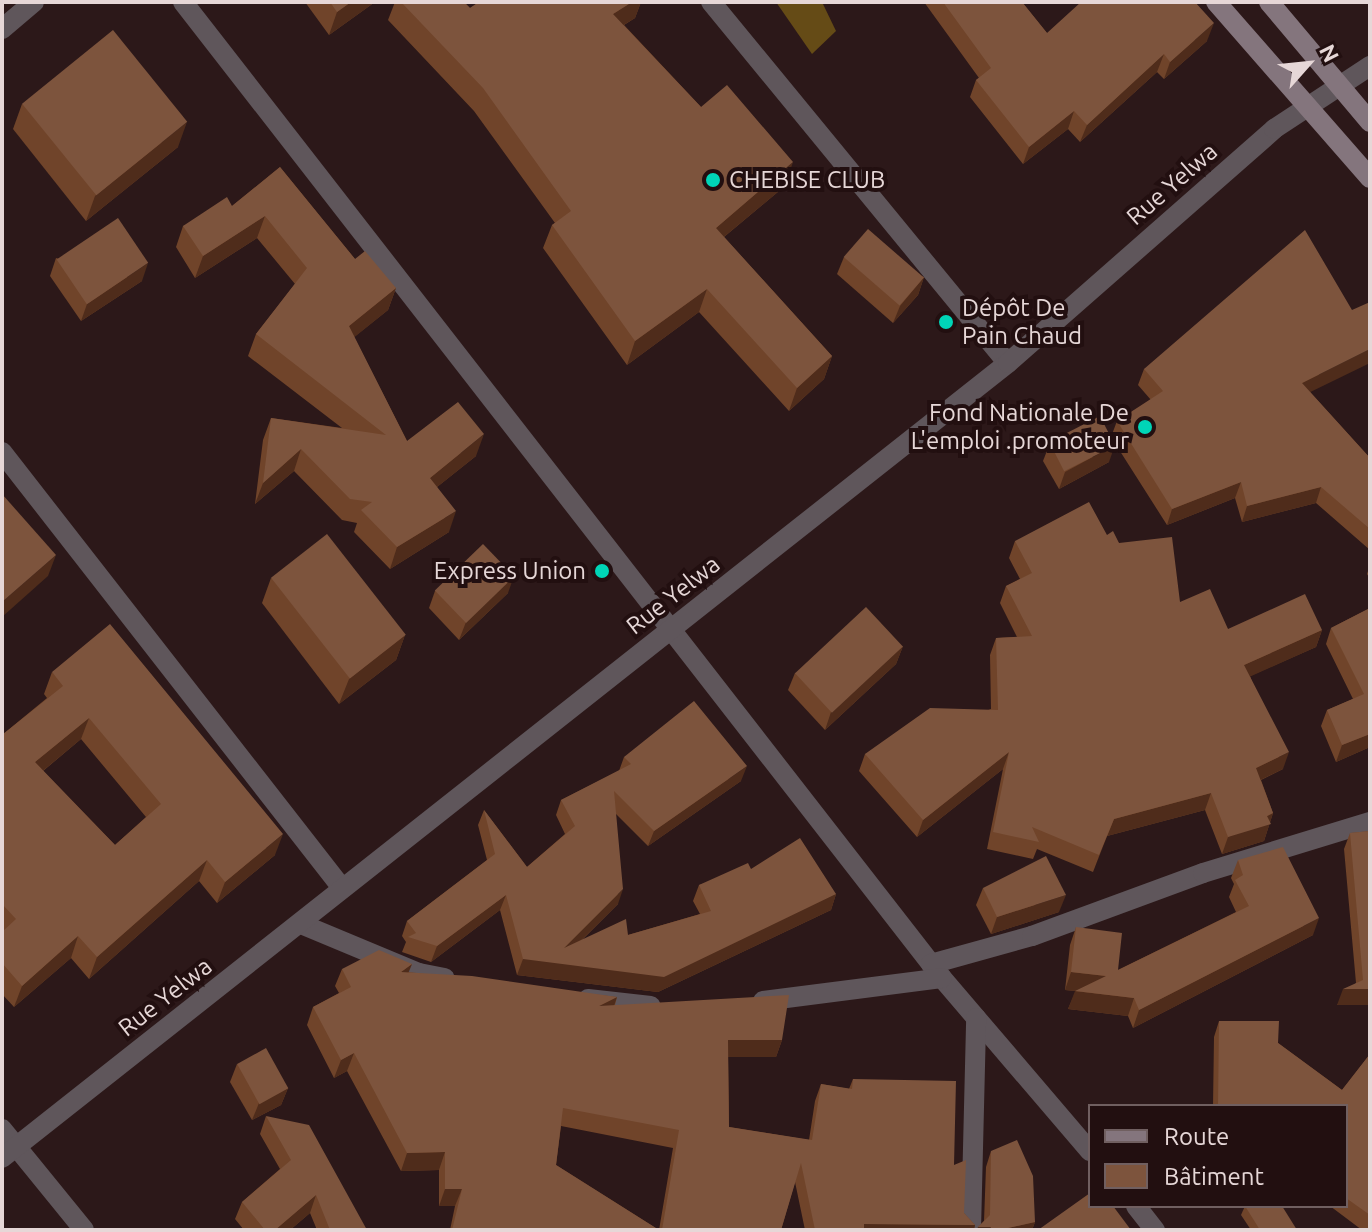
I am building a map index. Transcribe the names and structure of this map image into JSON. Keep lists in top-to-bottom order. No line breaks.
{"streets":{"street":["Rue Yelwa"]},"places":["CHEBISE CLUB","Dépôt De Pain Chaud","Fond Nationale De L'emploi .promoteur","Express Union"],"legend":["Route","Bâtiment"],"north":"top right"}
